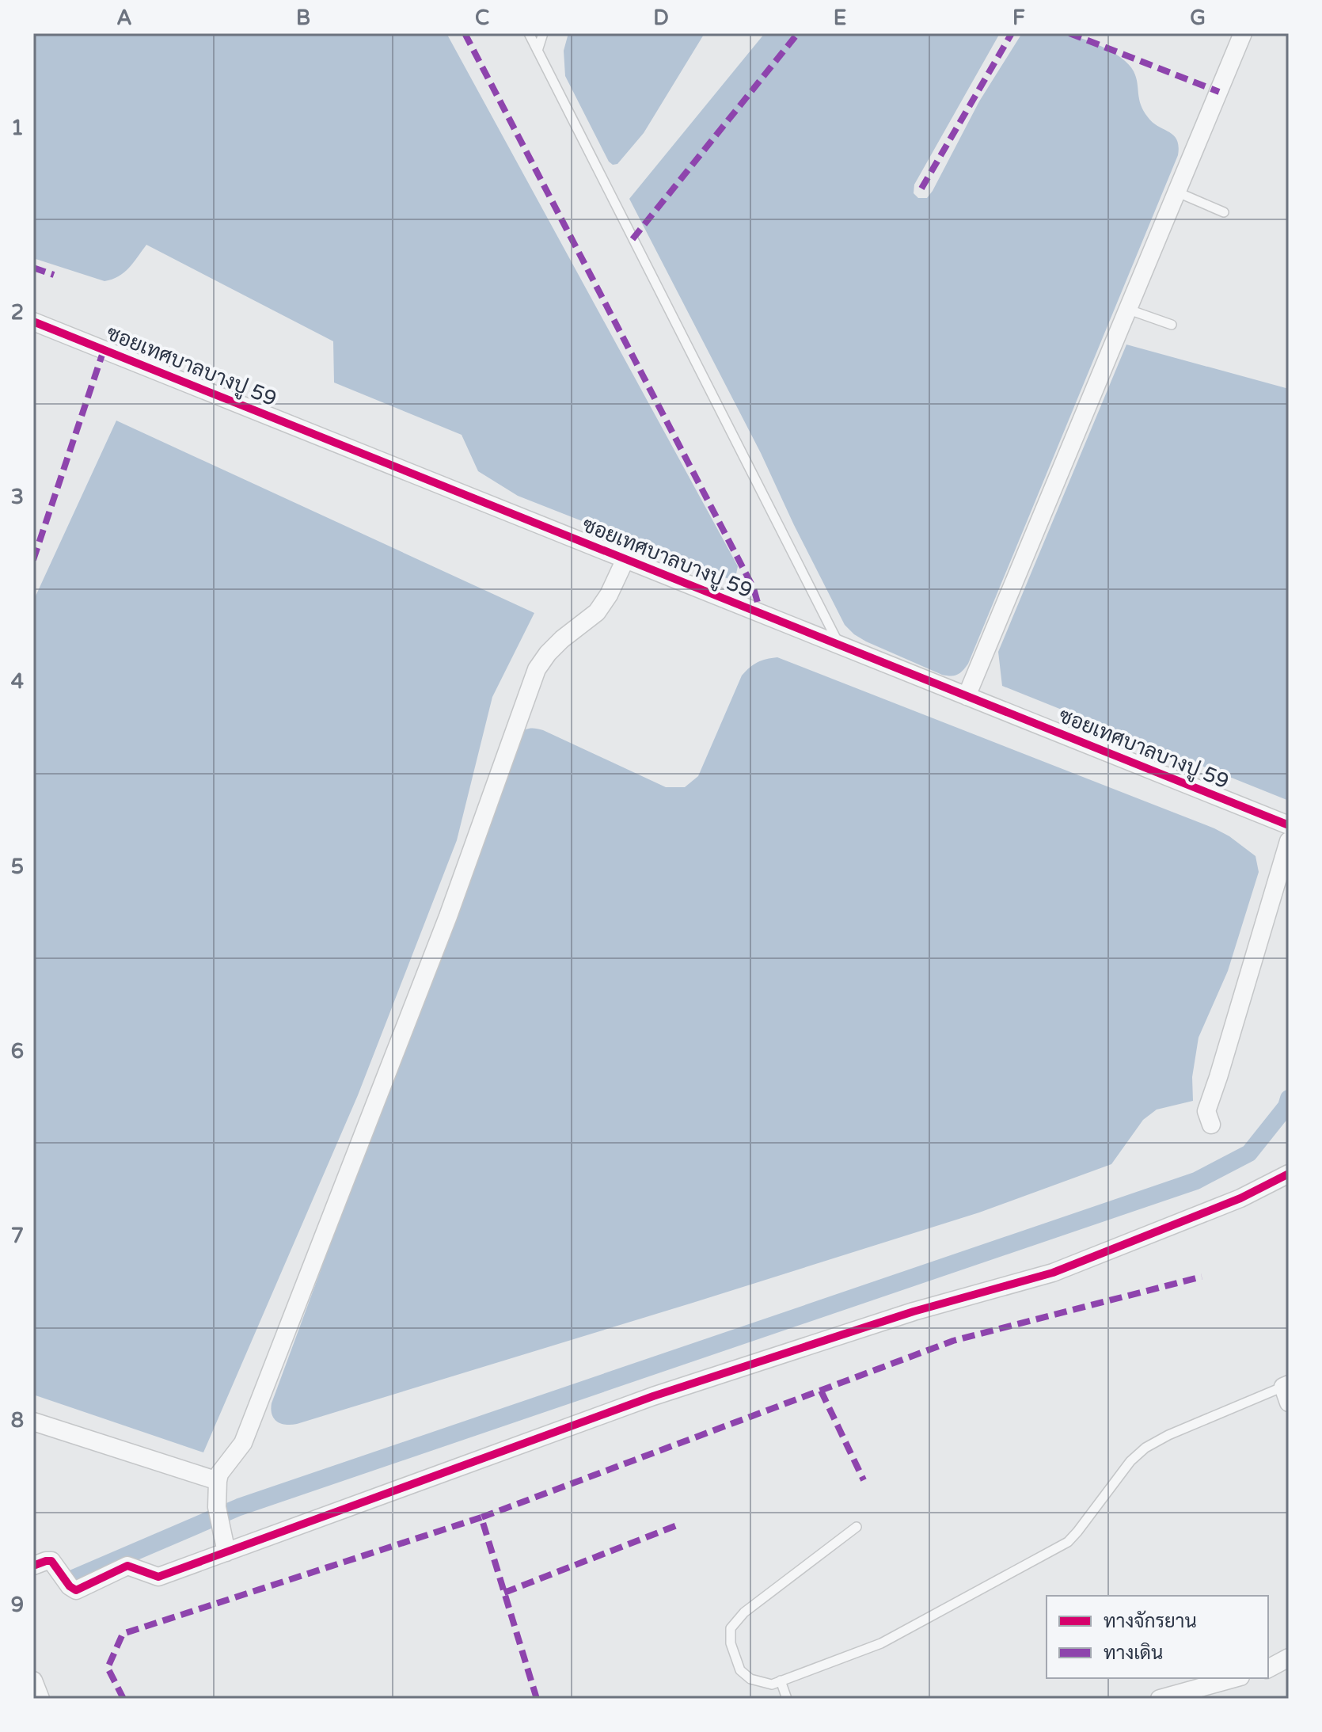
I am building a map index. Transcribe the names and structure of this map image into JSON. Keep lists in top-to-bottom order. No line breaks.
{"streets":{"street":["ซอยเทศบาลบางปู 59"]},"legend":["ทางจักรยาน","ทางเดิน"],"grid":{"columns":["A","B","C","D","E","F","G"],"rows":["1","2","3","4","5","6","7","8","9"]}}
